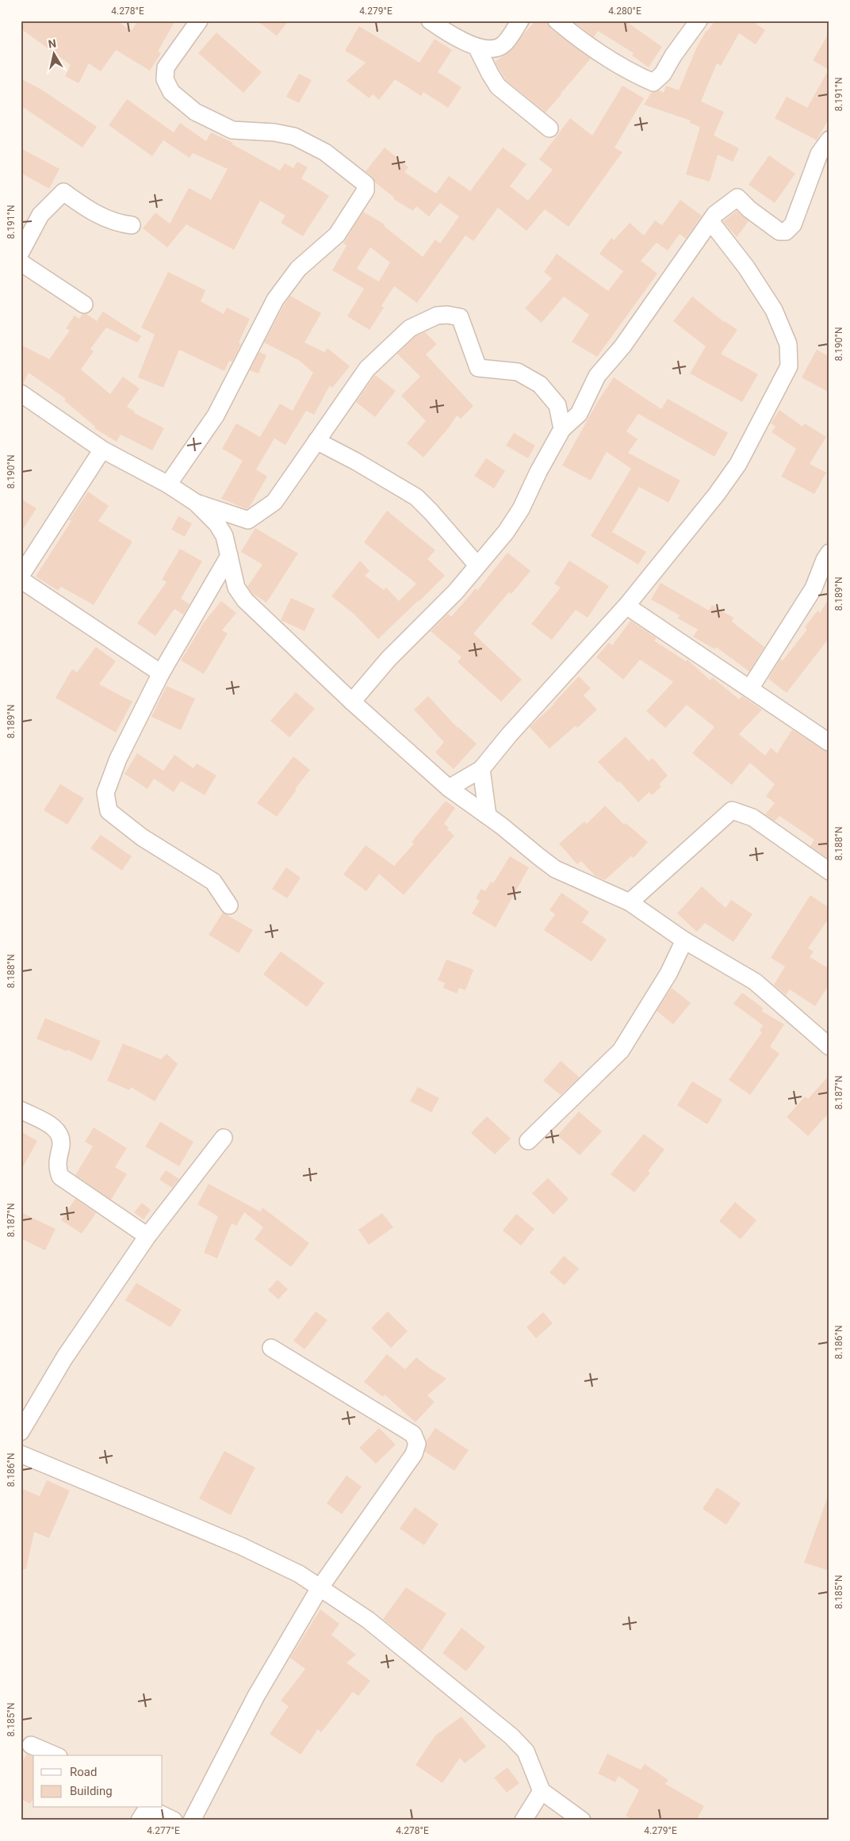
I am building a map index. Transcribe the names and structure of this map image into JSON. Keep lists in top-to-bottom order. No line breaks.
{"legend":["Road","Building"],"north":"top","coordinates":["4.278°E","4.279°E","4.280°E","8.191°N","8.190°N","8.189°N","8.188°N","8.187°N","8.186°N","8.185°N","4.277°E"]}
